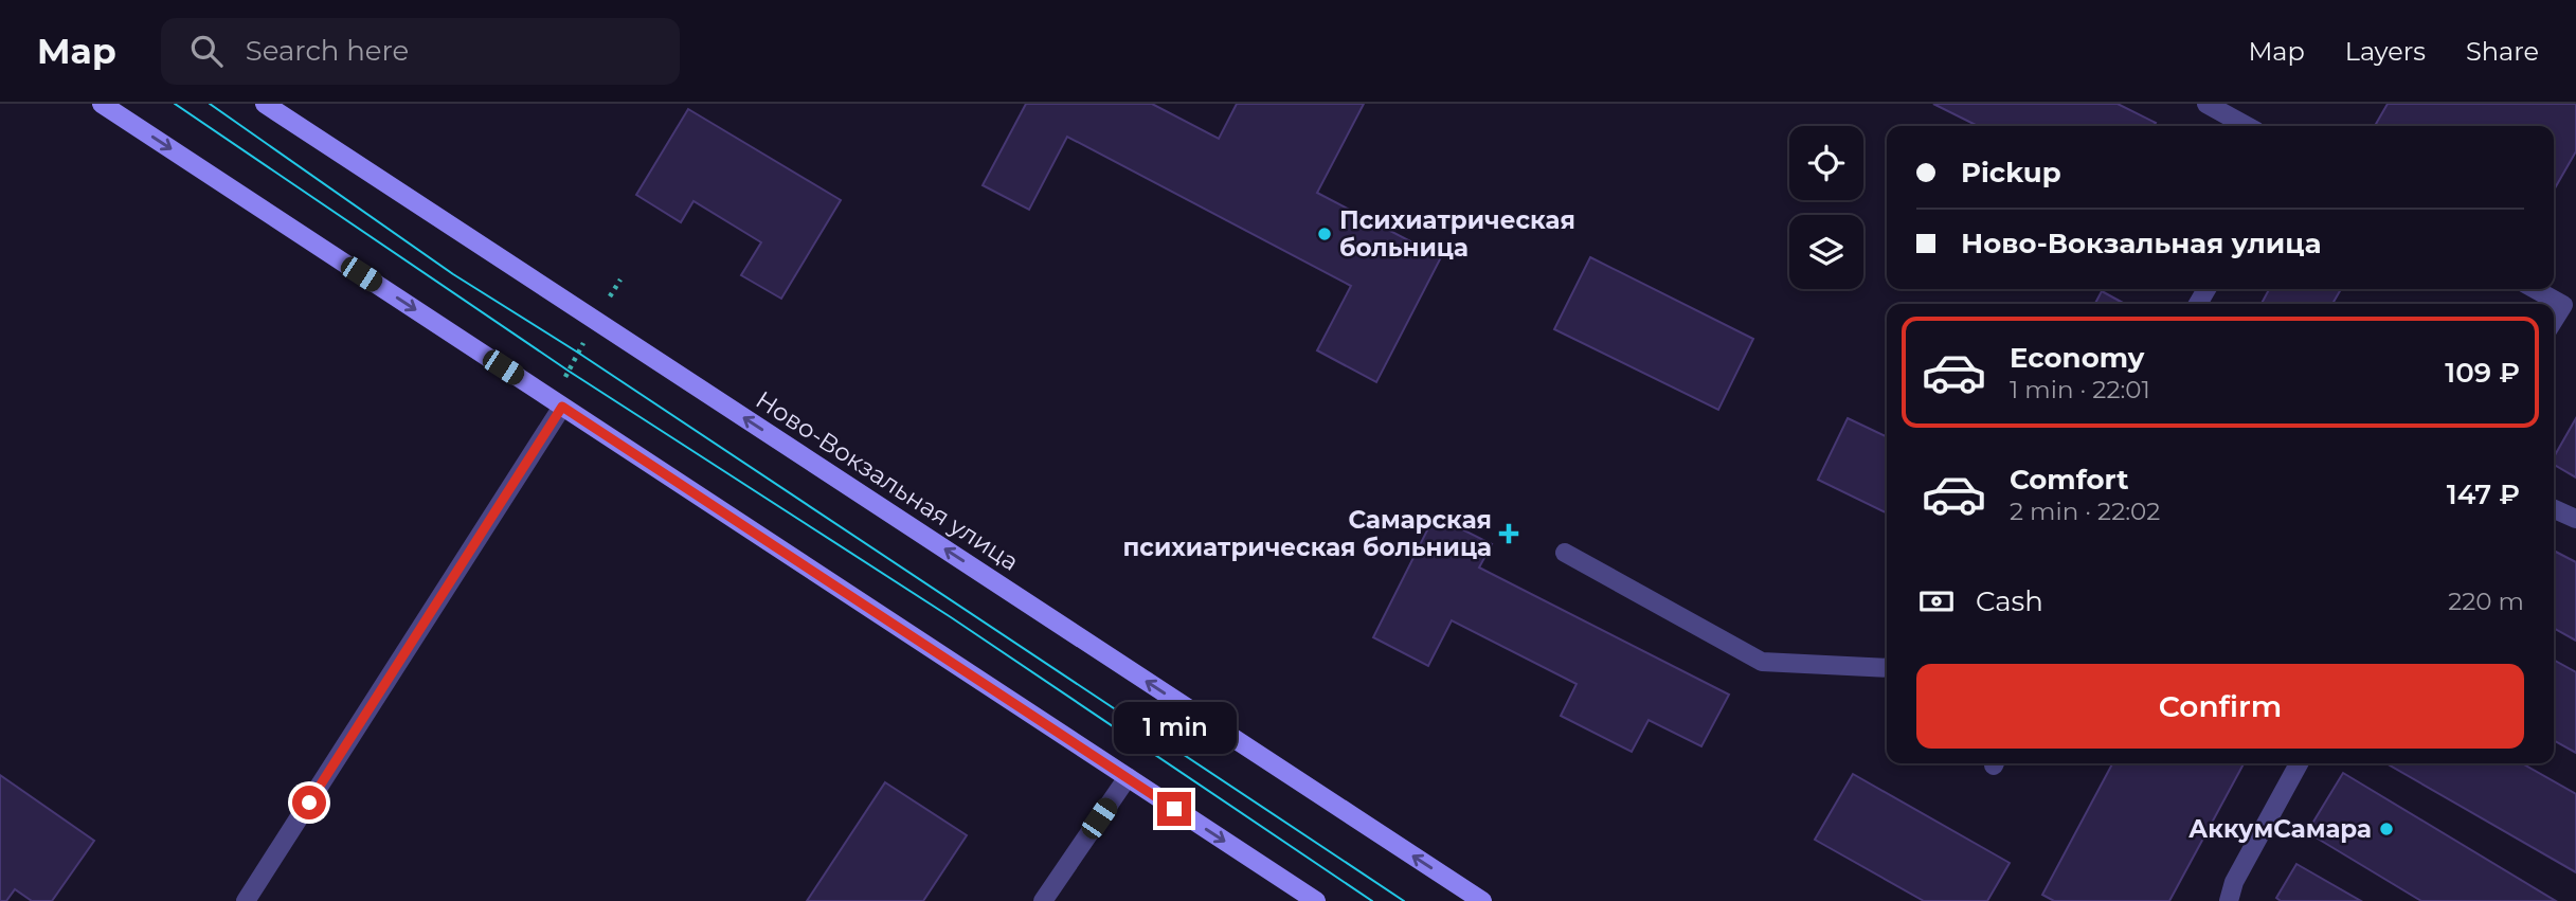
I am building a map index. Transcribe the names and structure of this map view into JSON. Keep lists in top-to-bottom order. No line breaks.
{"streets":{"main road":["Ново-Вокзальная улица"]},"places":{"other":["Психиатрическая больница","АккумСамара"],"health":["Самарская психиатрическая больница"]},"page":{"header":"Map","search":"Search here","nav":["Map","Layers","Share"],"banner":["Pickup","Ново-Вокзальная улица"],"list":[{"name":"Economy","note":"1 min · 22:01","value":"109 ₽"},{"name":"Comfort","note":"2 min · 22:02","value":"147 ₽"}],"pay":["Cash","220 m"],"buttons":"Confirm","bubble":"1 min"}}
